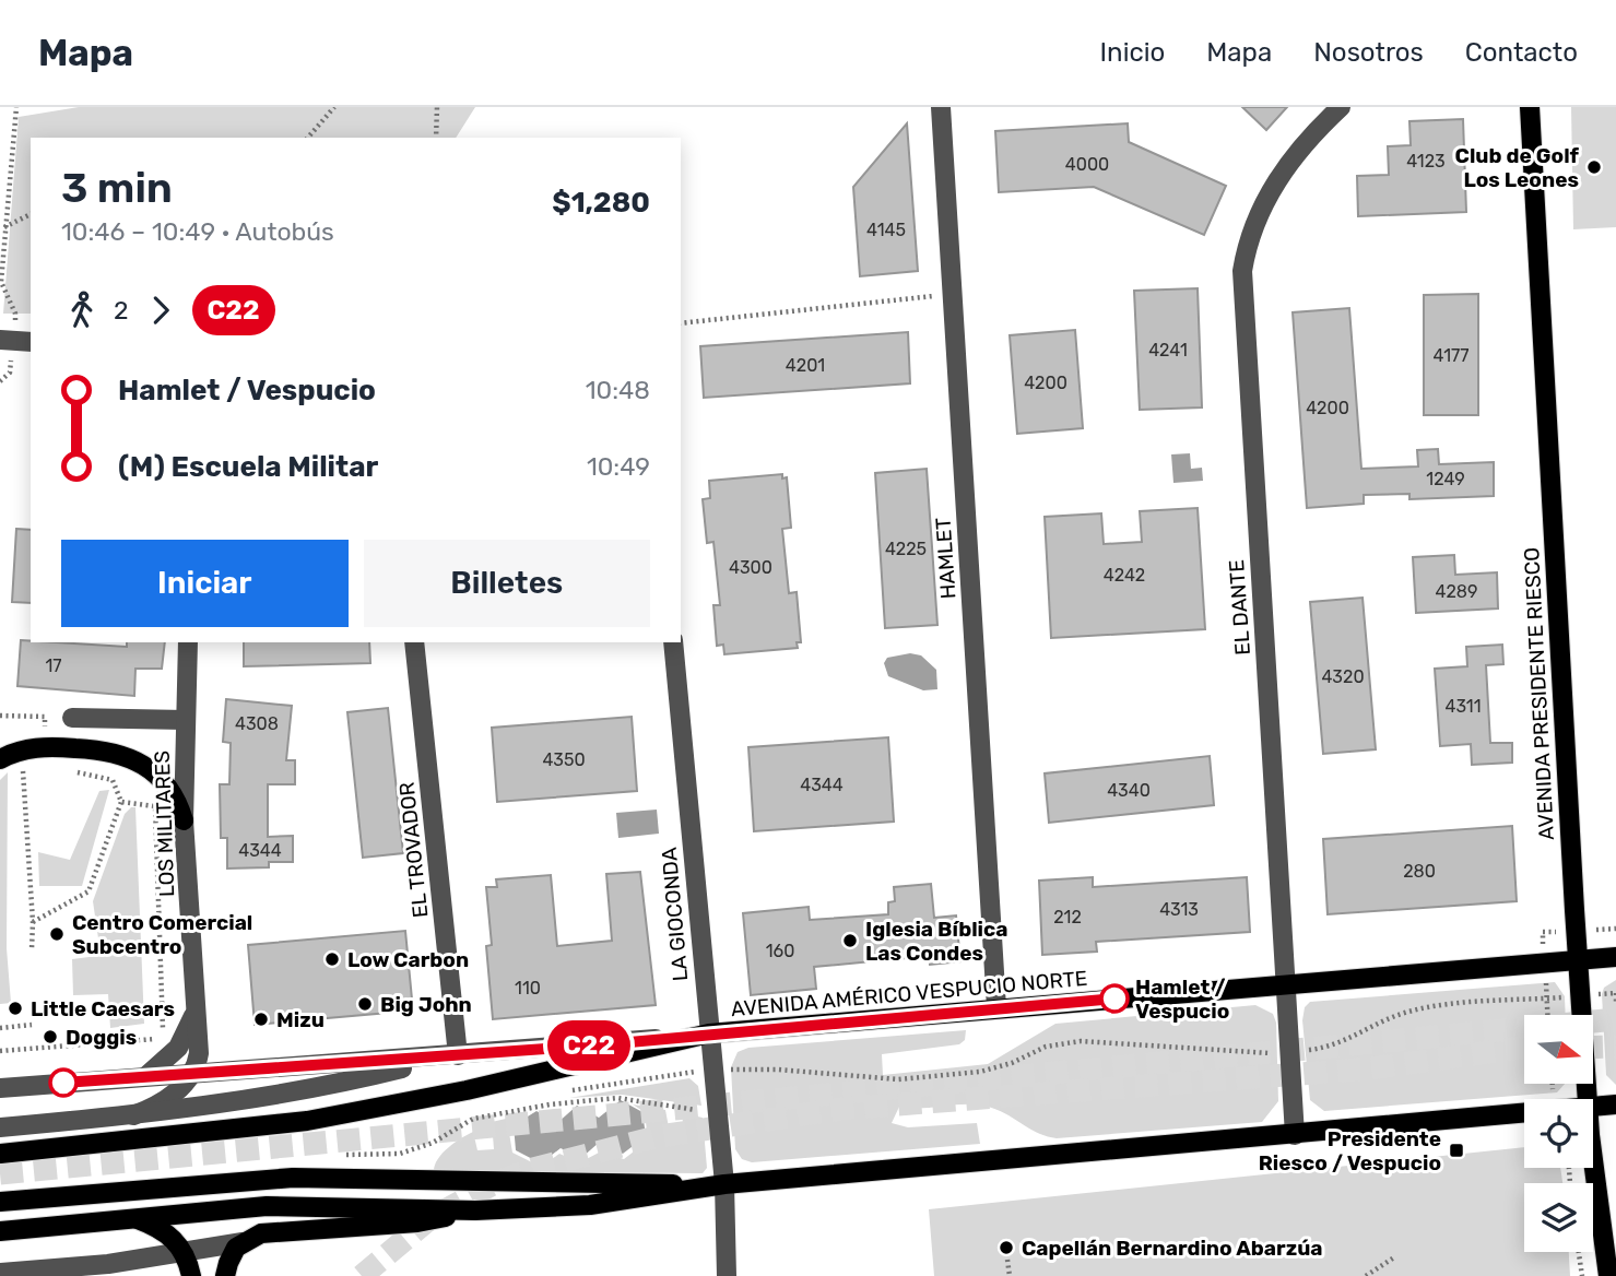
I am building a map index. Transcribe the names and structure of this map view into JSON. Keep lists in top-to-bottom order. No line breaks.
{"streets":{"main road":["AVENIDA PRESIDENTE RIESCO","AVENIDA AMÉRICO VESPUCIO NORTE"],"street":["HAMLET","EL DANTE","LOS MILITARES","EL TROVADOR","LA GIOCONDA"]},"crossings":[["HAMLET","AVENIDA AMÉRICO VESPUCIO NORTE"],["EL DANTE","AVENIDA AMÉRICO VESPUCIO NORTE"],["AVENIDA PRESIDENTE RIESCO","AVENIDA AMÉRICO VESPUCIO NORTE"],["LOS MILITARES","AVENIDA AMÉRICO VESPUCIO NORTE"],["EL TROVADOR","AVENIDA AMÉRICO VESPUCIO NORTE"],["LA GIOCONDA","AVENIDA AMÉRICO VESPUCIO NORTE"]],"places":{"other":["Club de Golf Los Leones","Centro Comercial Subcentro","Iglesia Bíblica Las Condes","Low Carbon","Hamlet / Vespucio","Big John","Little Caesars","Mizu","Doggis","Capellán Bernardino Abarzúa"],"transit":["Presidente Riesco / Vespucio"]},"lines":["bus line C22"],"house_numbers":["4123","4000","4145","4241","4177","4201","4200","4200","1249","4225","4300","4242","4289","17","4320","4311","4308","4350","4344","4340","4344","280","4313","212","160","110"],"north":"right","page":{"header":"Mapa","nav":["Inicio","Mapa","Nosotros","Contacto"],"on_map":"C22","heading":["3 min","10:46 – 10:49 · Autobús","$1,280"],"legs":["2","C22"],"list":[{"name":"Hamlet / Vespucio","value":"10:48"},{"name":"(M) Escuela Militar","value":"10:49"}],"buttons":["Iniciar","Billetes"]}}
